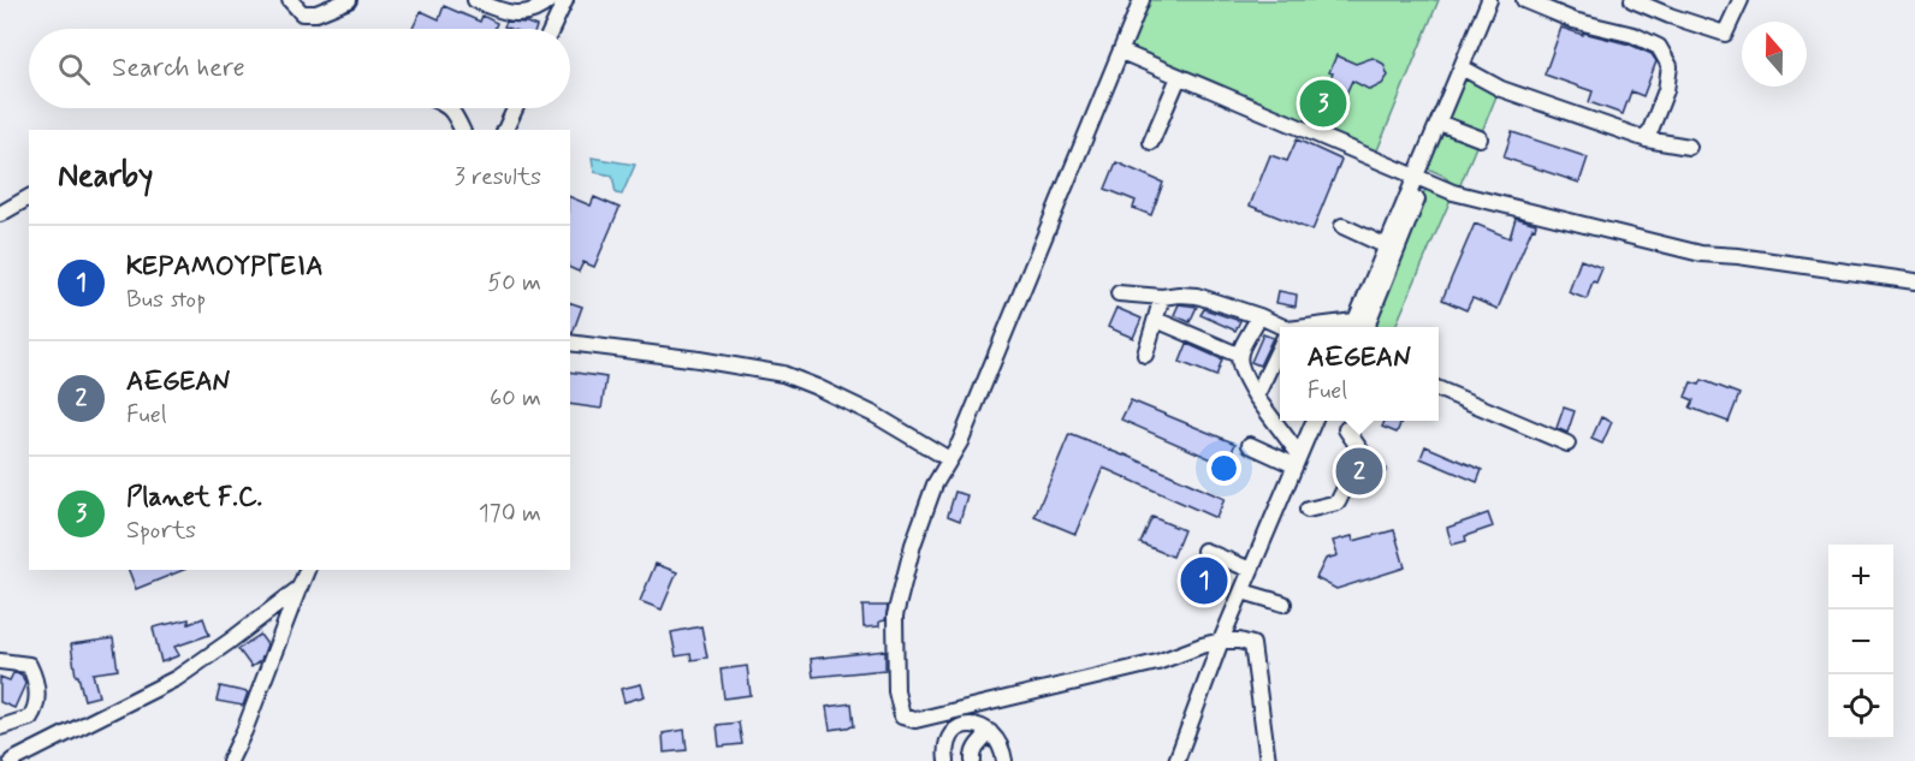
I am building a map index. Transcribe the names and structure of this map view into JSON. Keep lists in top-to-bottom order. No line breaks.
{"north":"top","page":{"search":"Search here","pins":["3","2","1"],"heading":["Nearby","3 results"],"list":[{"mark":"1","name":"ΚΕΡΑΜΟΥΡΓΕΙΑ","note":"Bus stop","value":"50 m"},{"mark":"2","name":"AEGEAN","note":"Fuel","value":"60 m"},{"mark":"3","name":"Planet F.C.","note":"Sports","value":"170 m"}],"popup":["AEGEAN","Fuel"],"map_buttons":["+","−"]}}
